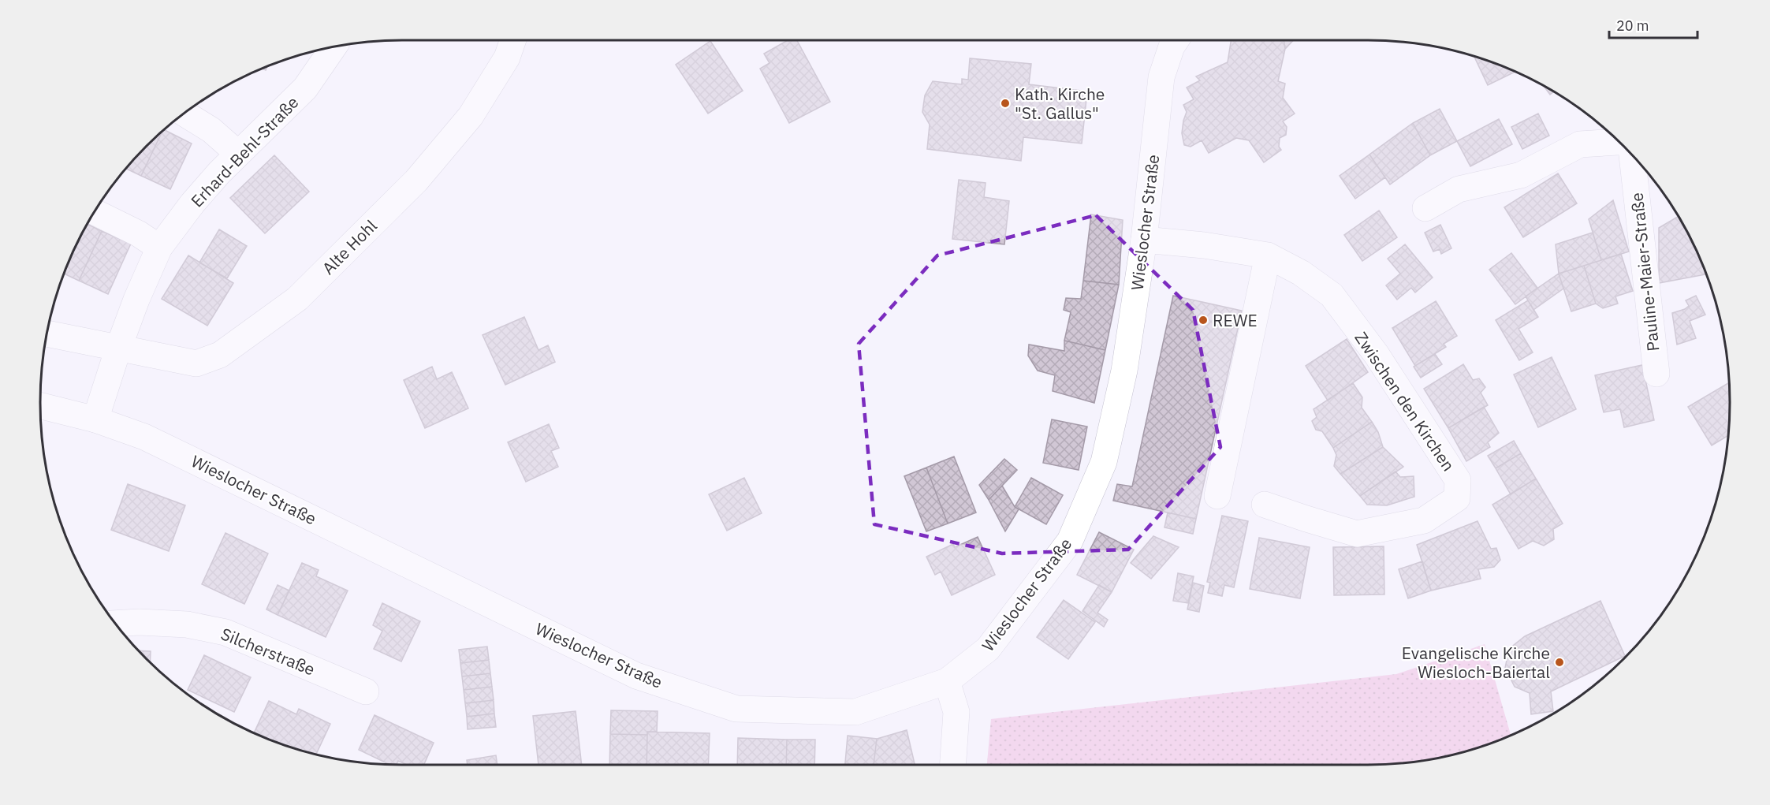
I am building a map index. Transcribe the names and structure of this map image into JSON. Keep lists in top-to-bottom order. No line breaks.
{"streets":{"street":["Erhard-Behl-Straße","Wieslocher Straße","Alte Hohl","Pauline-Maier-Straße","Zwischen den Kirchen","Silcherstraße"]},"crossings":[["Erhard-Behl-Straße","Wieslocher Straße"],["Erhard-Behl-Straße","Alte Hohl"],["Wieslocher Straße","Zwischen den Kirchen"]],"places":["Kath. Kirche \"St. Gallus\"","REWE","Evangelische Kirche Wiesloch-Baiertal"],"scale_bar":"20 m"}
